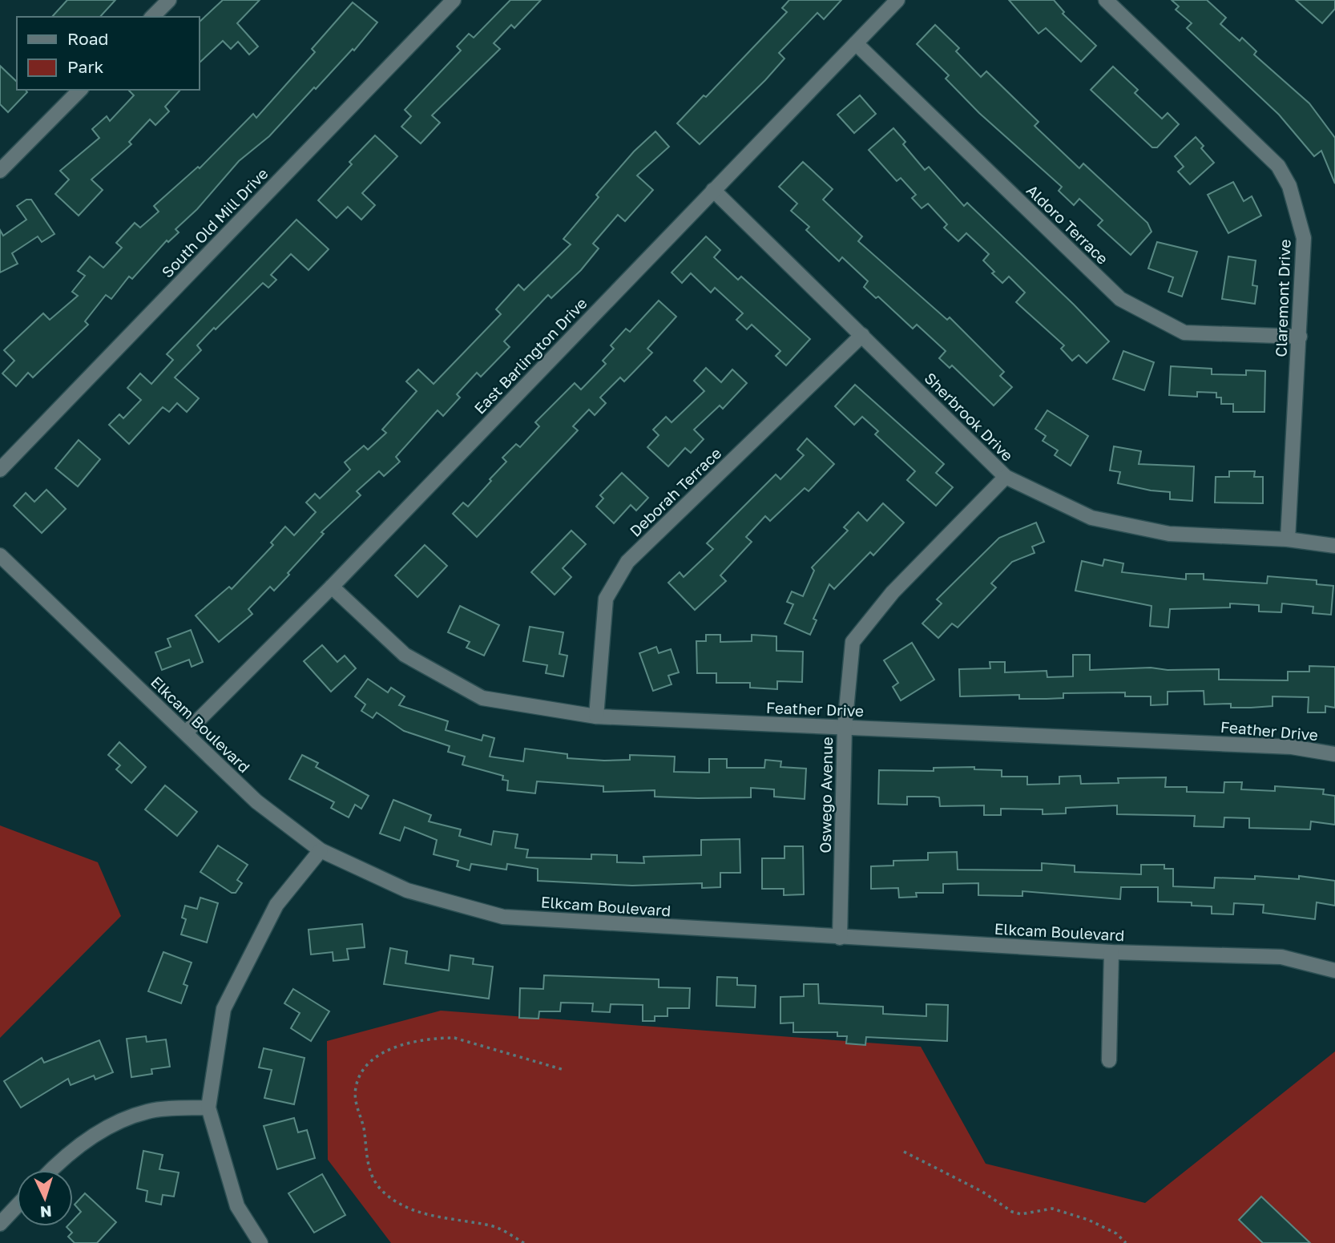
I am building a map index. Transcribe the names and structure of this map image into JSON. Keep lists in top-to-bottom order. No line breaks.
{"streets":{"street":["South Old Mill Drive","Aldoro Terrace","Claremont Drive","East Barlington Drive","Sherbrook Drive","Deborah Terrace","Feather Drive","Elkcam Boulevard","Oswego Avenue"]},"crossings":[["Aldoro Terrace","Claremont Drive"],["Aldoro Terrace","East Barlington Drive"],["Claremont Drive","Sherbrook Drive"],["East Barlington Drive","Sherbrook Drive"],["East Barlington Drive","Feather Drive"],["East Barlington Drive","Elkcam Boulevard"],["Sherbrook Drive","Deborah Terrace"],["Sherbrook Drive","Oswego Avenue"],["Deborah Terrace","Feather Drive"],["Feather Drive","Oswego Avenue"],["Elkcam Boulevard","Oswego Avenue"]],"legend":["Road","Park"],"north":"bottom"}
